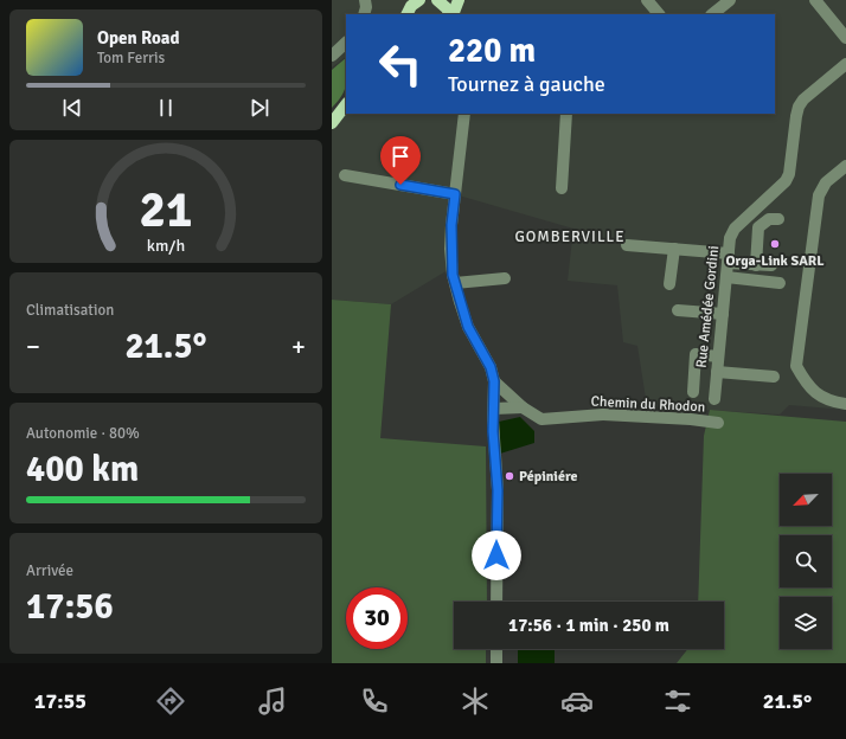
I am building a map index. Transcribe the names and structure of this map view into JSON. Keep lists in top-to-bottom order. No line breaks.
{"streets":{"street":["Rue Amédée Gordini","Chemin du Rhodon"]},"districts":["GOMBERVILLE"],"places":["Orga-Link SARL","Pépiniére"],"north":"bottom left","page":{"turn":["220 m","Tournez à gauche"],"song":["Open Road","Tom Ferris"],"tile":["Climatisation",["Autonomie · 80%","400 km"],["Arrivée","17:56"]],"heat":["−","21.5°","+"],"limit":"30","trip":"17:56 · 1 min · 250 m","tabs":["17:55","21.5°"],"gauge":["21","km/h"]}}
